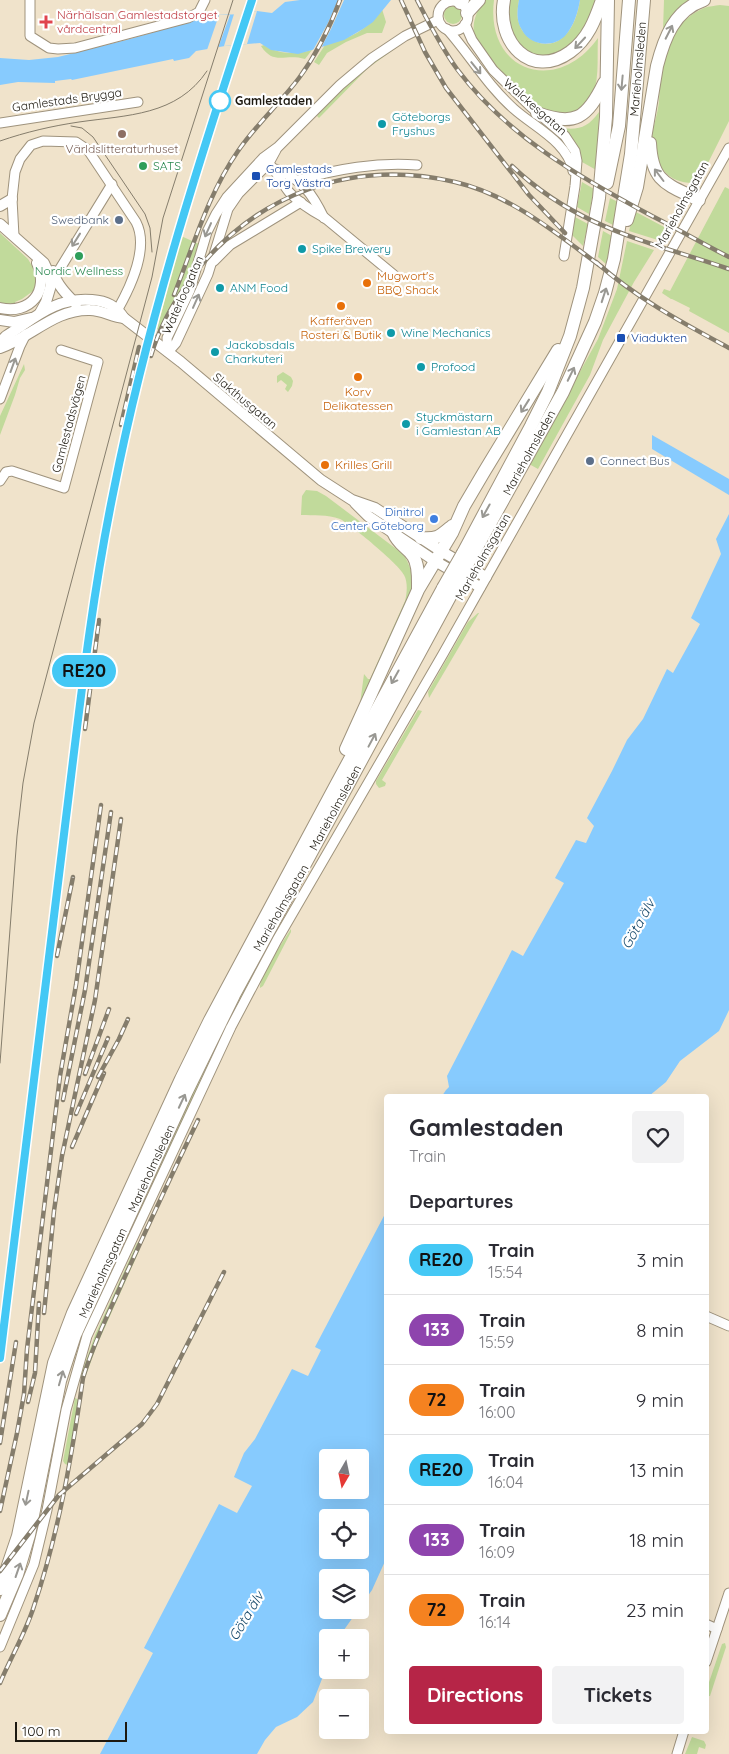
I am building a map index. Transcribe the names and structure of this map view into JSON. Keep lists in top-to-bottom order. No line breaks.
{"streets":{"highway":["Marieholmsleden"],"main road":["Slakthusgatan"],"street":["Gamlestads Brygga","Walckesgatan","Marieholmsgatan","Waterloogatan","Gamlestadsvägen"]},"crossings":[["Walckesgatan","Waterloogatan"],["Marieholmsgatan","Slakthusgatan"],["Waterloogatan","Slakthusgatan"]],"water":["Göta älv"],"places":{"health":["Närhälsan Gamlestadstorget vårdcentral"],"other":["Gamlestaden","Göteborgs Fryshus","Världslitteraturhuset","SATS","Swedbank","Spike Brewery","Nordic Wellness","Mugwort's BBQ Shack","ANM Food","Kafferäven Rosteri & Butik","Wine Mechanics","Jackobsdals Charkuteri","Profood","Korv Delikatessen","Styckmästarn i Gamlestan AB","Connect Bus","Krilles Grill","Dinitrol Center Göteborg"],"transit":["Gamlestads Torg Västra","Viadukten"]},"scale_bar":"100 m","north":"bottom","page":{"on_map":"RE20","heading":[["Gamlestaden","Train"],"Departures"],"list":[{"mark":"RE20","name":"Train","note":"15:54","value":"3 min"},{"mark":"133","name":"Train","note":"15:59","value":"8 min"},{"mark":"72","name":"Train","note":"16:00","value":"9 min"},{"mark":"RE20","name":"Train","note":"16:04","value":"13 min"},{"mark":"133","name":"Train","note":"16:09","value":"18 min"},{"mark":"72","name":"Train","note":"16:14","value":"23 min"}],"map_buttons":["+","−"],"buttons":["Directions","Tickets"],"scale":"100 m"}}
